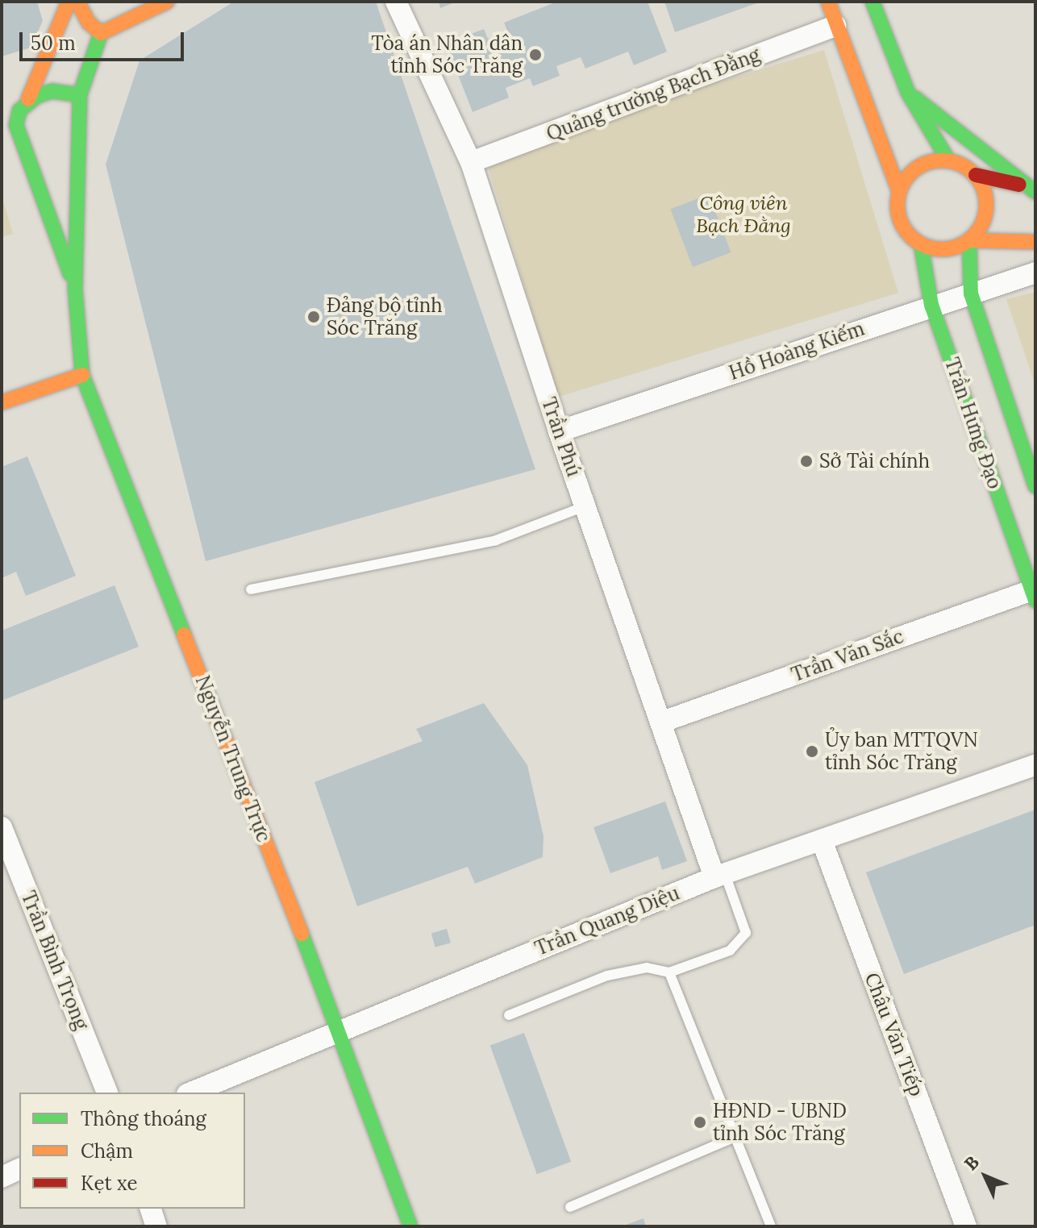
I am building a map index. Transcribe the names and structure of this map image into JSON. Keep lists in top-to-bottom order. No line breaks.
{"streets":{"street":["Quảng trường Bạch Đằng","Hồ Hoàng Kiếm","Trần Hưng Đạo","Trần Phú","Trần Văn Sắc","Nguyễn Trung Trực","Trần Quang Diệu","Trần Bình Trọng","Châu Văn Tiếp"]},"crossings":[["Quảng trường Bạch Đằng","Trần Phú"],["Hồ Hoàng Kiếm","Trần Hưng Đạo"],["Hồ Hoàng Kiếm","Trần Phú"],["Trần Hưng Đạo","Trần Văn Sắc"],["Trần Phú","Trần Văn Sắc"],["Trần Phú","Trần Quang Diệu"],["Nguyễn Trung Trực","Trần Quang Diệu"],["Trần Quang Diệu","Châu Văn Tiếp"]],"parks":["Công viên Bạch Đằng"],"places":["Tòa án Nhân dân tỉnh Sóc Trăng","Đảng bộ tỉnh Sóc Trăng","Sở Tài chính","Ủy ban MTTQVN tỉnh Sóc Trăng","HĐND - UBND tỉnh Sóc Trăng"],"legend":["Thông thoáng","Chậm","Kẹt xe"],"scale_bar":"50 m","north":"top left"}
